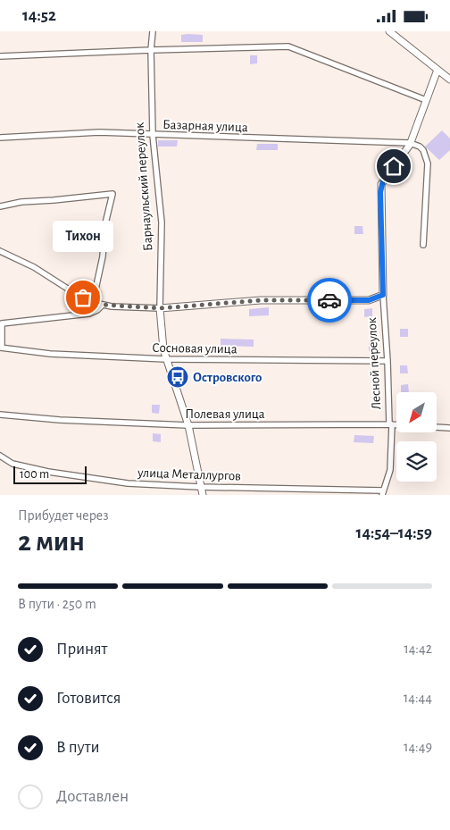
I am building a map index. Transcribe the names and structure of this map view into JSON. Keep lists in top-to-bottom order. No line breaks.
{"streets":{"street":["Базарная улица","Барнаульский переулок","Сосновая улица","Лесной переулок","Полевая улица","улица Металлургов"]},"crossings":[["Базарная улица","Барнаульский переулок"],["Базарная улица","Лесной переулок"],["Барнаульский переулок","Сосновая улица"],["Барнаульский переулок","Полевая улица"],["Барнаульский переулок","улица Металлургов"],["Сосновая улица","Лесной переулок"],["Лесной переулок","Полевая улица"],["Лесной переулок","улица Металлургов"]],"places":{"other":["Тихон"],"bus stop":["Островского"]},"scale_bar":"100 m","north":"bottom left","page":{"status":"14:52","bubble":"Тихон","scale":"100 m","heading":["2 мин","Прибудет через","14:54–14:59"],"bar":"В пути · 250 m","list":[["Принят","14:42"],["Готовится","14:44"],["В пути","14:49"],"Доставлен"]}}
